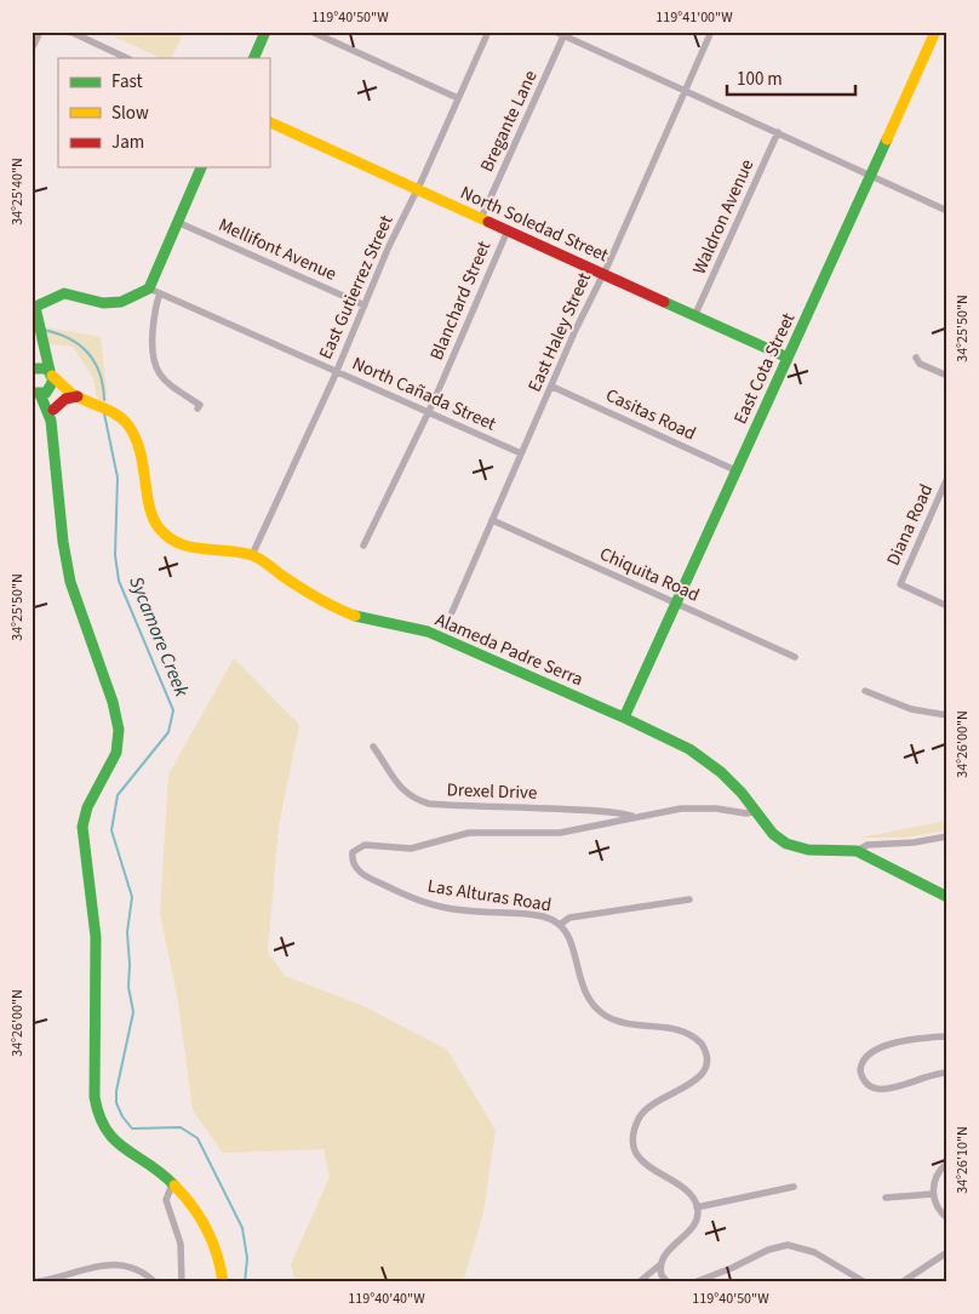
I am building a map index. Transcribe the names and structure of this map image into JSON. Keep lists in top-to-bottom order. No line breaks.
{"streets":{"street":["Bregante Lane","Waldron Avenue","North Soledad Street","Mellifont Avenue","East Gutierrez Street","Blanchard Street","East Haley Street","East Cota Street","North Cañada Street","Casitas Road","Diana Road","Chiquita Road","Alameda Padre Serra","Drexel Drive","Las Alturas Road"]},"crossings":[["Bregante Lane","North Soledad Street"],["Waldron Avenue","North Soledad Street"],["North Soledad Street","East Gutierrez Street"],["North Soledad Street","Blanchard Street"],["North Soledad Street","East Haley Street"],["North Soledad Street","East Cota Street"],["Mellifont Avenue","East Gutierrez Street"],["East Gutierrez Street","North Cañada Street"],["East Gutierrez Street","Alameda Padre Serra"],["Blanchard Street","North Cañada Street"],["East Haley Street","North Cañada Street"],["East Haley Street","Casitas Road"],["East Haley Street","Chiquita Road"],["East Cota Street","Casitas Road"],["East Cota Street","Chiquita Road"],["East Cota Street","Alameda Padre Serra"],["Alameda Padre Serra","Las Alturas Road"],["Drexel Drive","Las Alturas Road"]],"water":["Sycamore Creek"],"legend":["Fast","Slow","Jam"],"scale_bar":"100 m","coordinates":["119°40'50\"W","119°41'00\"W","34°25'40\"N","34°25'50\"N","34°26'00\"N","34°26'10\"N","119°40'40\"W"]}
